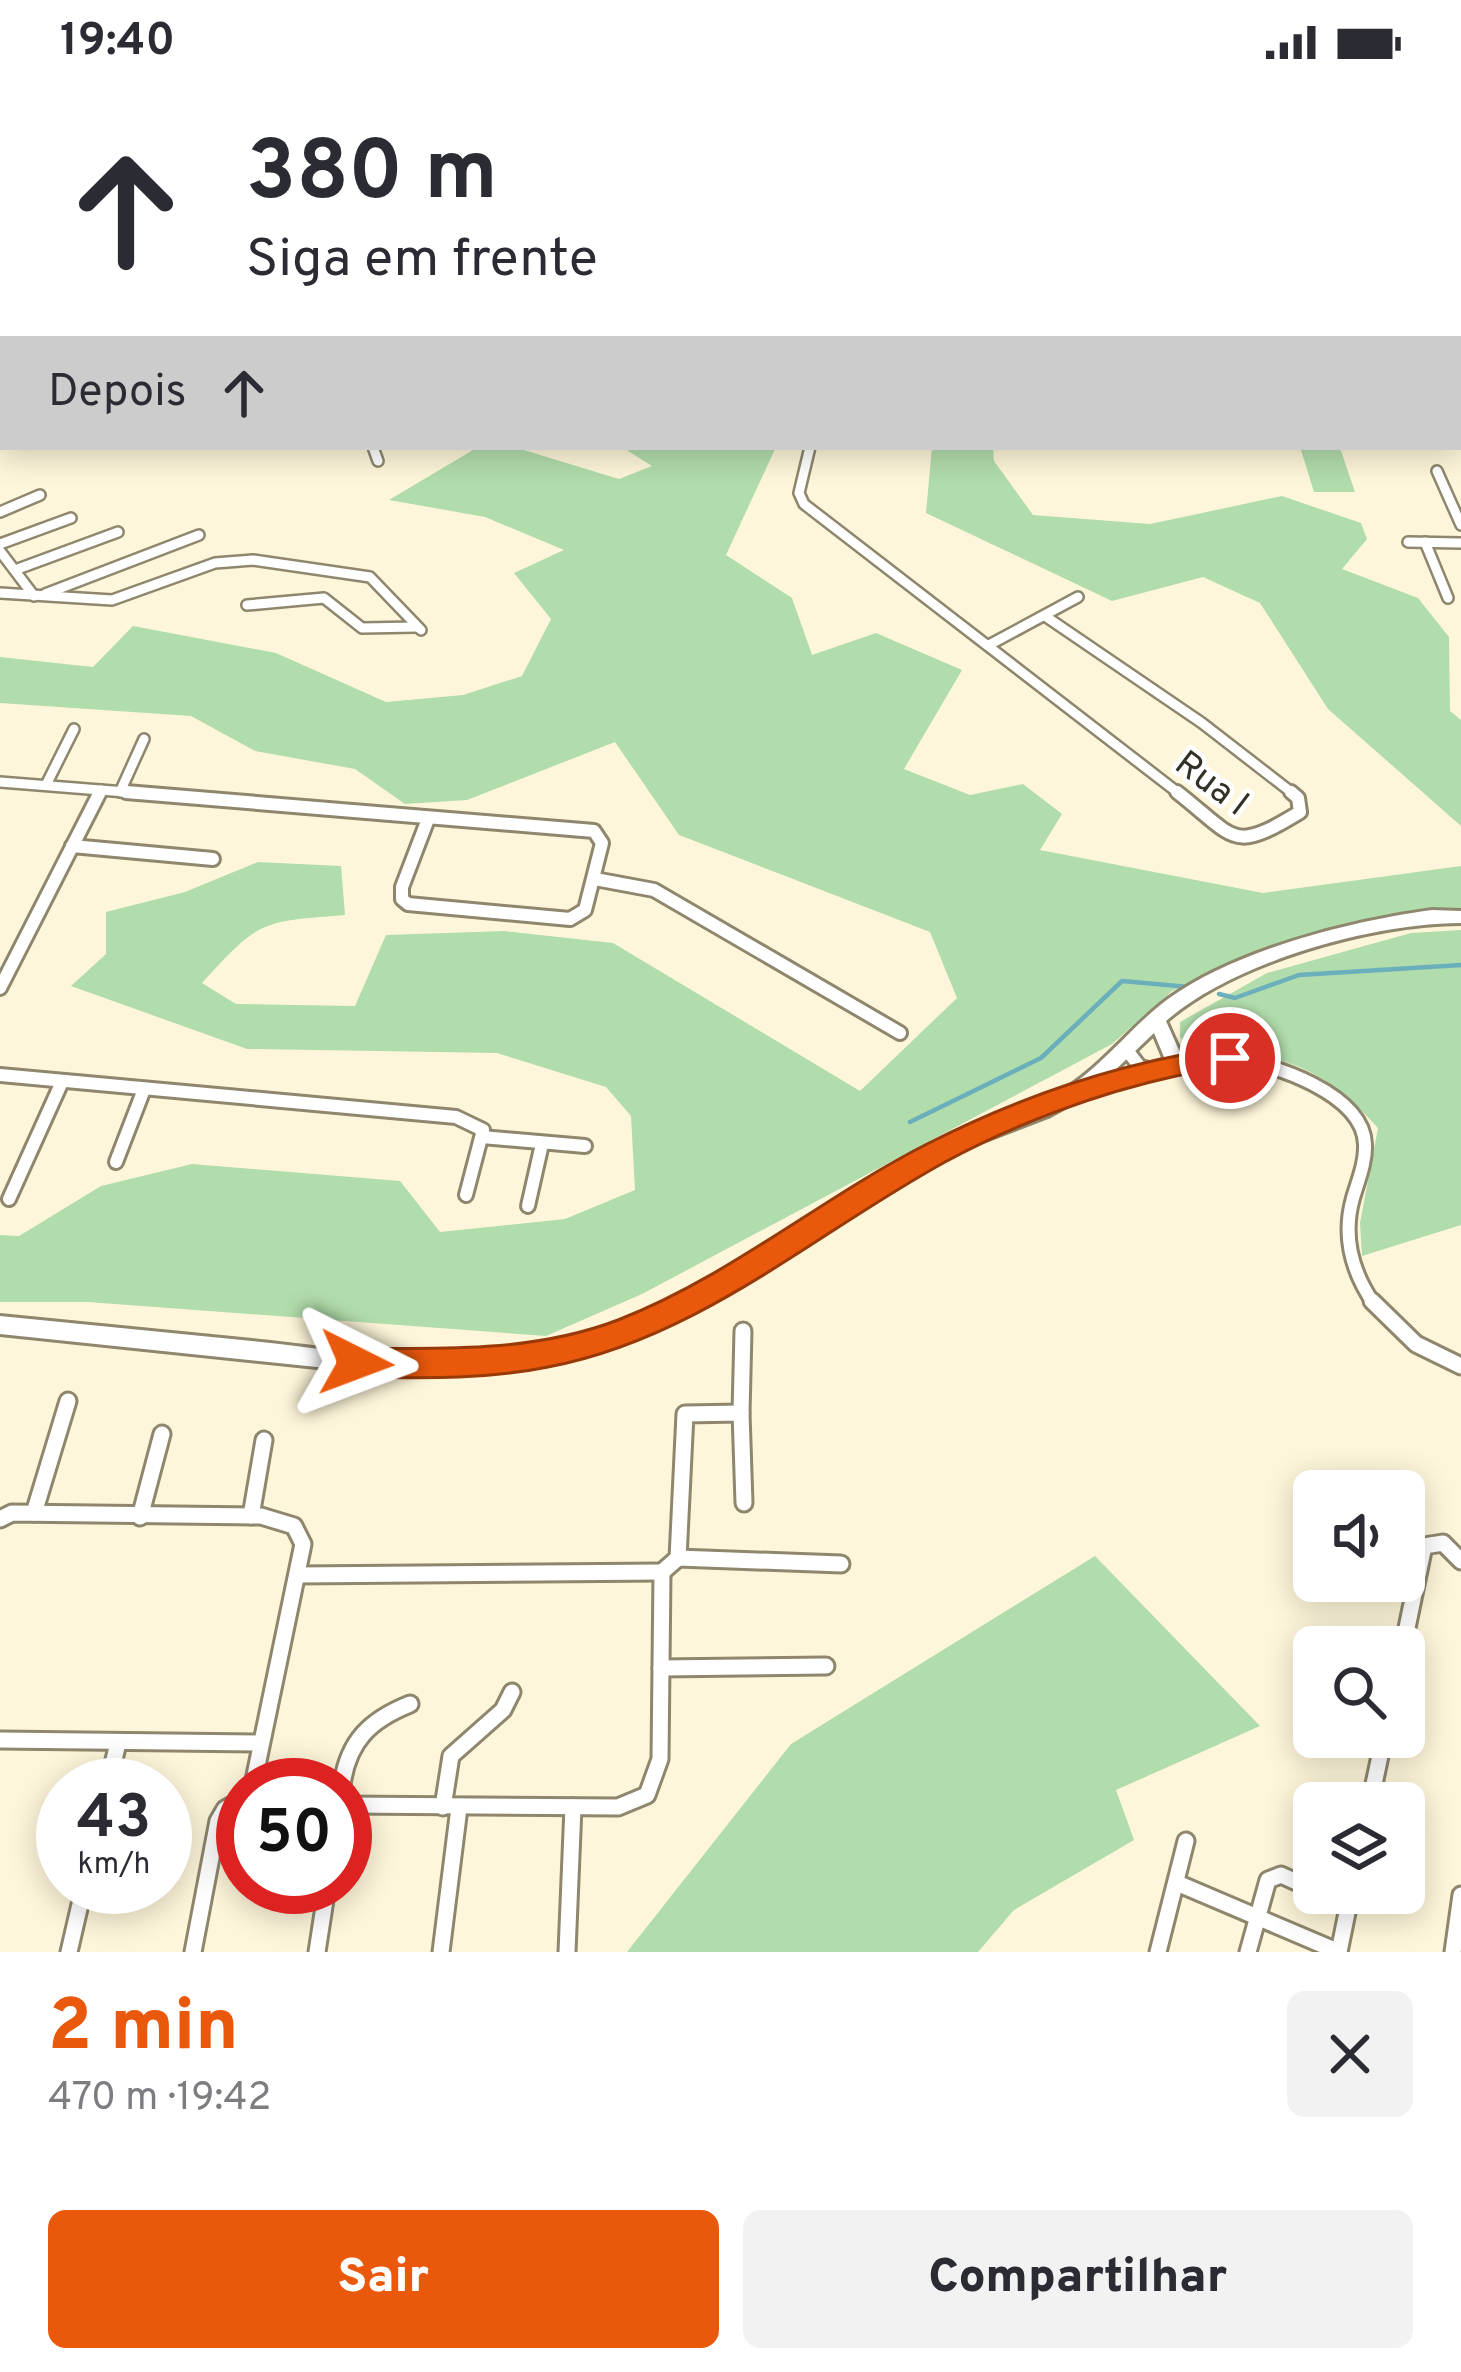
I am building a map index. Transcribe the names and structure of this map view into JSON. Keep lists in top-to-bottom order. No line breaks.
{"streets":{"street":["Rua I"]},"page":{"status":"19:40","turn":["380 m","Siga em frente"],"then":"Depois","speed":"43 km/h","limit":"50","heading":["2 min","470 m · 19:42"],"buttons":["Sair","Compartilhar"]}}
